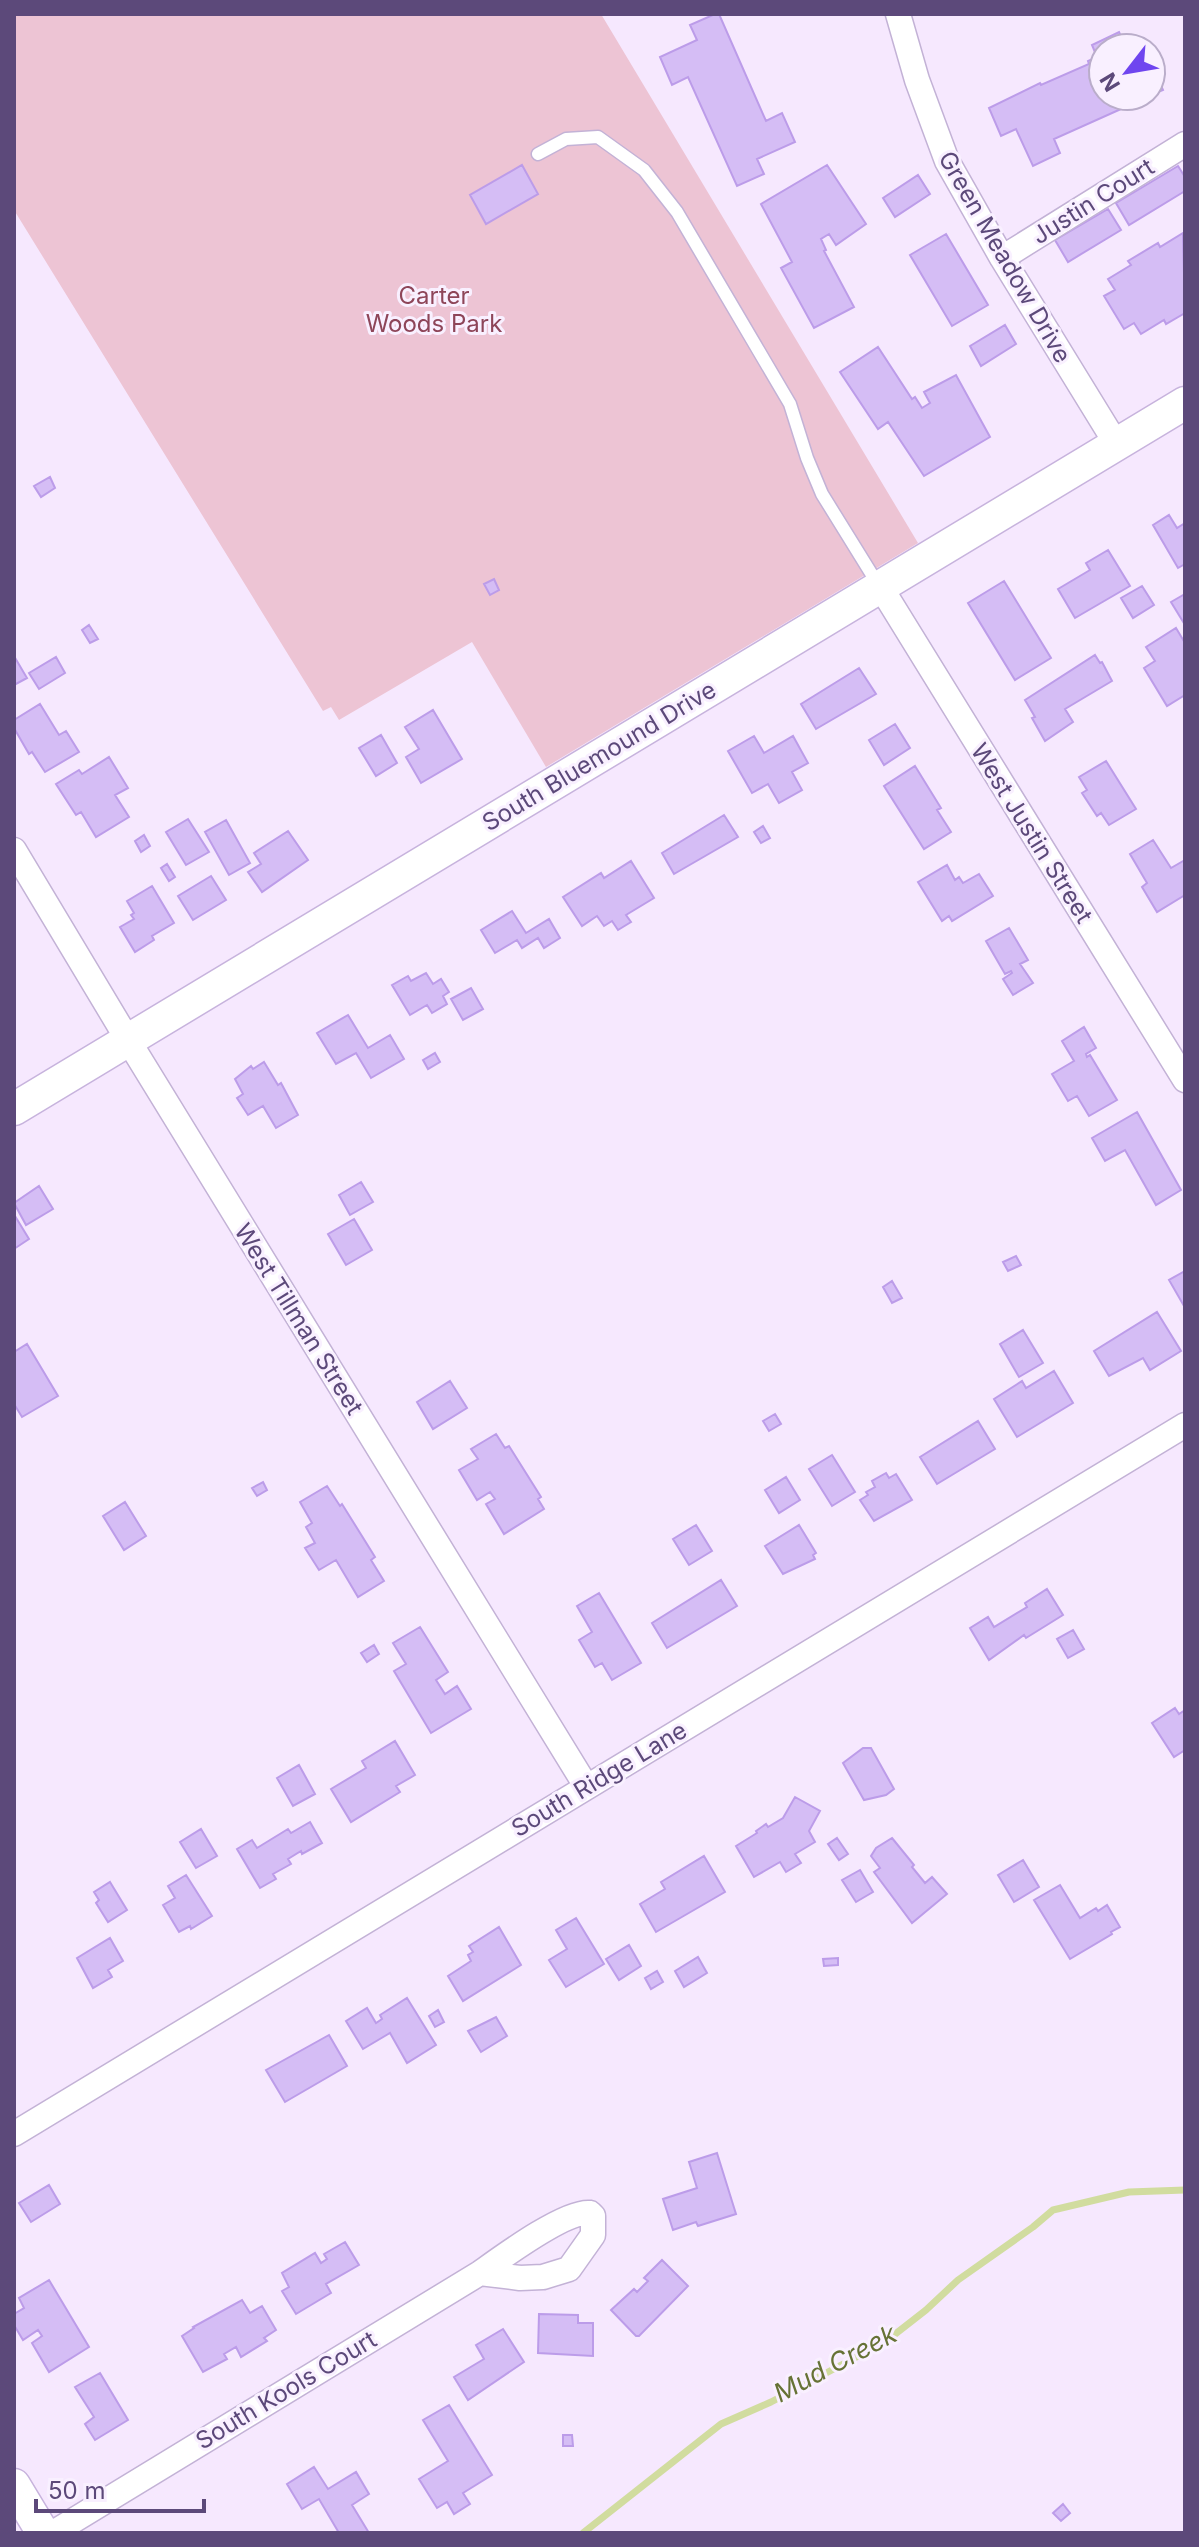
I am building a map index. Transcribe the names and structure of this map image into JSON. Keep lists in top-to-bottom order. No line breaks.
{"streets":{"main road":["South Bluemound Drive"],"street":["Justin Court","Green Meadow Drive","West Justin Street","West Tillman Street","South Ridge Lane","South Kools Court"]},"crossings":[["Justin Court","Green Meadow Drive"],["Green Meadow Drive","South Bluemound Drive"],["South Bluemound Drive","West Justin Street"],["South Bluemound Drive","West Tillman Street"],["West Tillman Street","South Ridge Lane"]],"water":["Mud Creek"],"parks":["Carter Woods Park"],"scale_bar":"50 m","north":"bottom left"}
